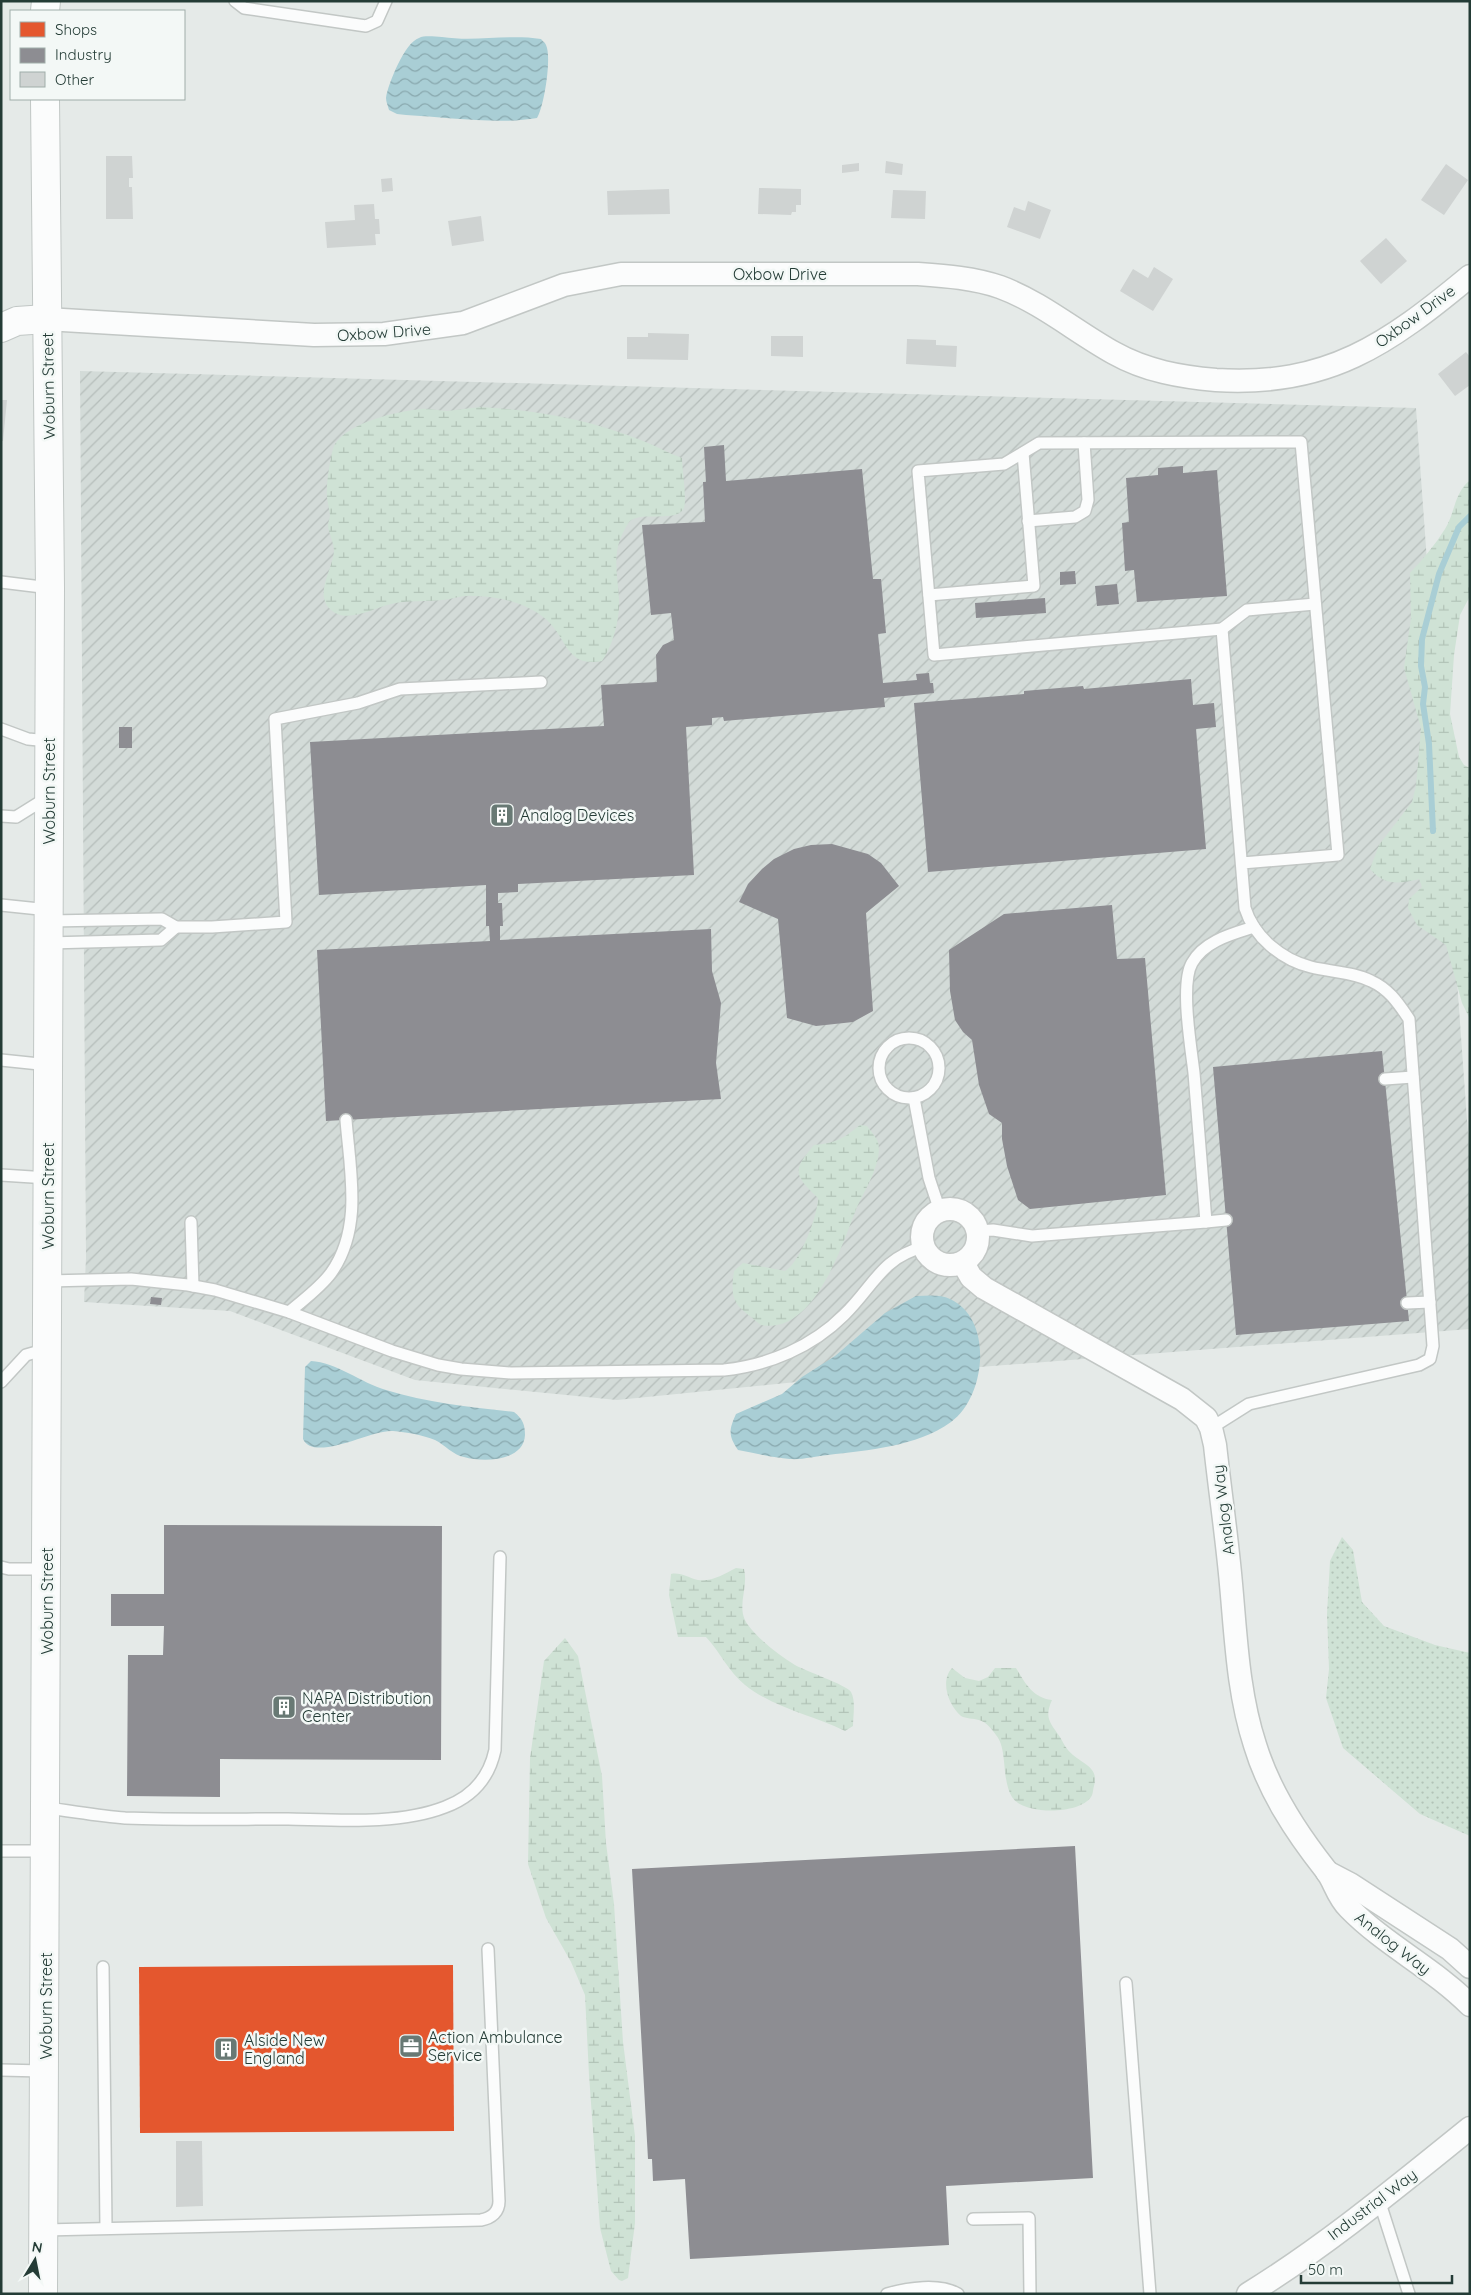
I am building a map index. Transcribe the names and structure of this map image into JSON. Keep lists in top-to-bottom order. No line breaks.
{"streets":{"street":["Oxbow Drive","Woburn Street","Analog Way","Industrial Way"]},"crossings":[["Oxbow Drive","Woburn Street"]],"places":{"building":["Analog Devices","NAPA Distribution Center","Alside New England"],"office":["Action Ambulance Service"]},"legend":["Shops","Industry","Other"],"scale_bar":"50 m","north":"top"}
